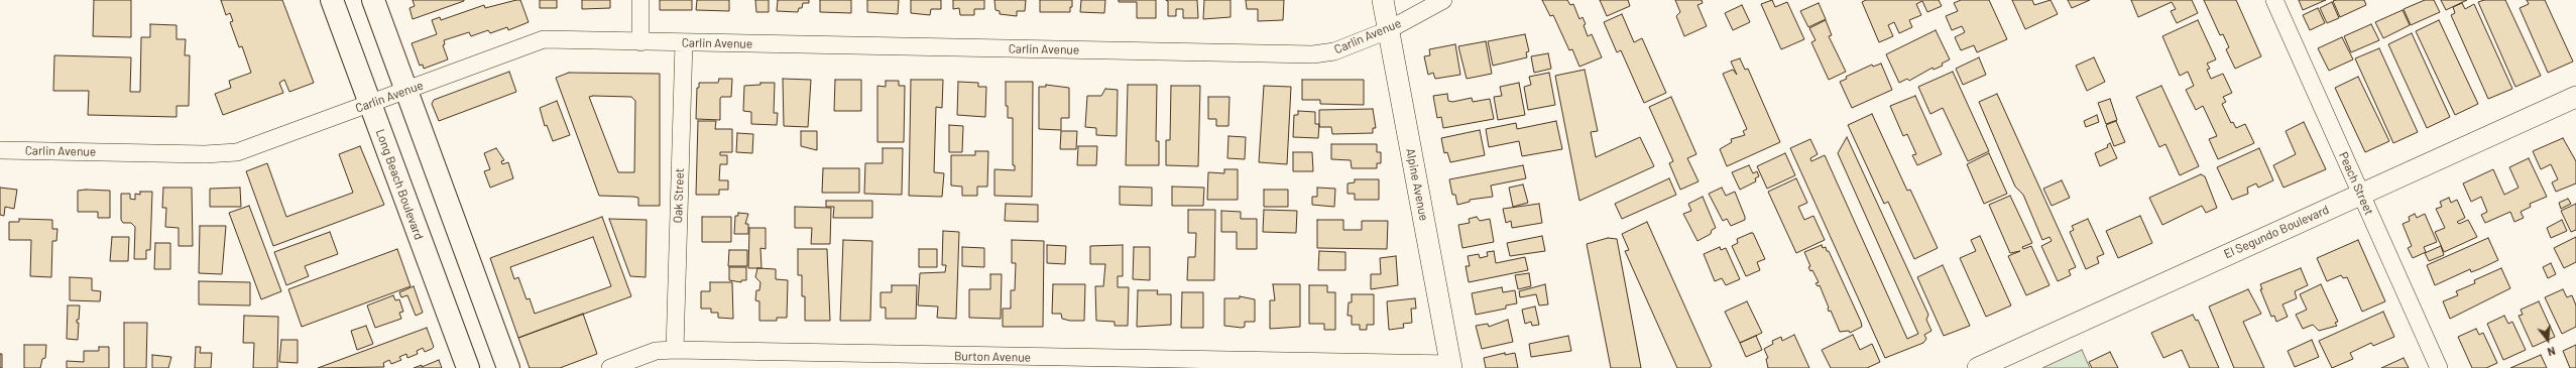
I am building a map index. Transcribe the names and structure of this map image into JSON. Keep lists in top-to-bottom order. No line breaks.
{"streets":{"main road":["Long Beach Boulevard"],"street":["Carlin Avenue","Peach Street","Alpine Avenue","Oak Street","El Segundo Boulevard","Burton Avenue"]},"crossings":[["Carlin Avenue","Long Beach Boulevard"],["Carlin Avenue","Alpine Avenue"],["Carlin Avenue","Oak Street"],["Peach Street","El Segundo Boulevard"],["Alpine Avenue","Burton Avenue"],["Oak Street","Burton Avenue"]],"north":"bottom"}
